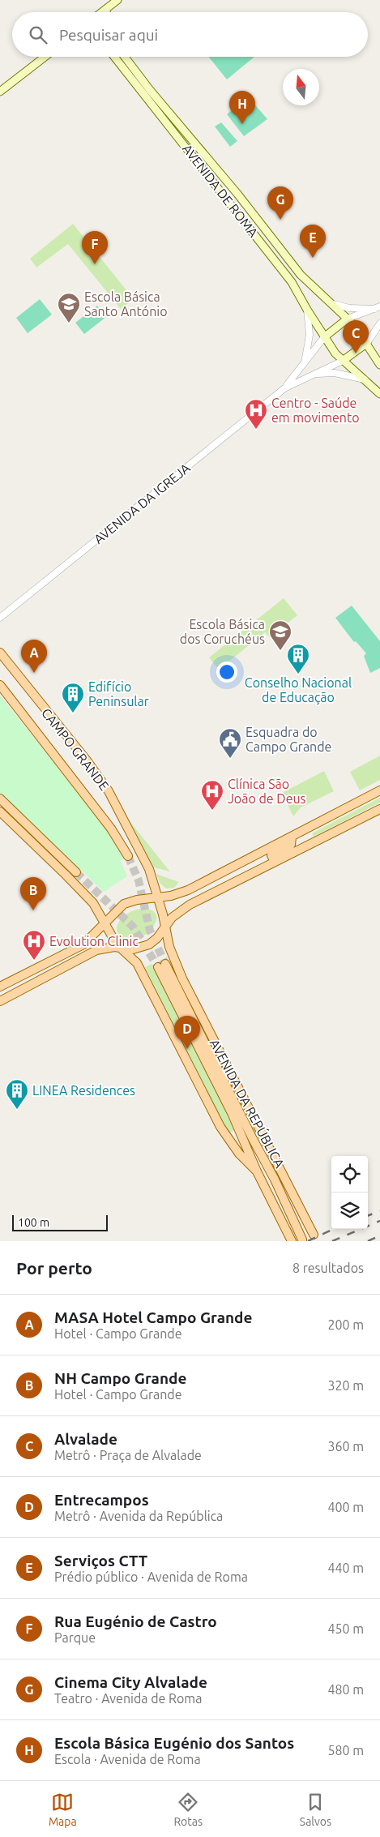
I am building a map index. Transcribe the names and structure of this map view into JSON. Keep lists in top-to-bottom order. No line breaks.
{"streets":{"main road":["AVENIDA DE ROMA","CAMPO GRANDE","AVENIDA DA REPÚBLICA"],"street":["AVENIDA DA IGREJA"]},"crossings":[["AVENIDA DE ROMA","AVENIDA DA IGREJA"],["CAMPO GRANDE","AVENIDA DA REPÚBLICA"]],"places":{"school or university":["Escola Básica Santo António","Escola Básica dos Coruchéus"],"hospital":["Centro - Saúde em movimento","Clínica São João de Deus","Evolution Clinic"],"building":["Conselho Nacional de Educação","Edifício Peninsular","LINEA Residences"],"public building":["Esquadra do Campo Grande"]},"scale_bar":"100 m","north":"top","page":{"search":"Pesquisar aqui","pins":["H","G","E","F","C","A","B","D"],"scale":"100 m","heading":["Por perto","8 resultados"],"list":[{"mark":"A","name":"MASA Hotel Campo Grande","note":"Hotel · Campo Grande","value":"200 m"},{"mark":"B","name":"NH Campo Grande","note":"Hotel · Campo Grande","value":"320 m"},{"mark":"C","name":"Alvalade","note":"Metrô · Praça de Alvalade","value":"360 m"},{"mark":"D","name":"Entrecampos","note":"Metrô · Avenida da República","value":"400 m"},{"mark":"E","name":"Serviços CTT","note":"Prédio público · Avenida de Roma","value":"440 m"},{"mark":"F","name":"Rua Eugénio de Castro","note":"Parque","value":"450 m"},{"mark":"G","name":"Cinema City Alvalade","note":"Teatro · Avenida de Roma","value":"480 m"},{"mark":"H","name":"Escola Básica Eugénio dos Santos","note":"Escola · Avenida de Roma","value":"580 m"}],"nav":["Mapa","Rotas","Salvos"]}}
